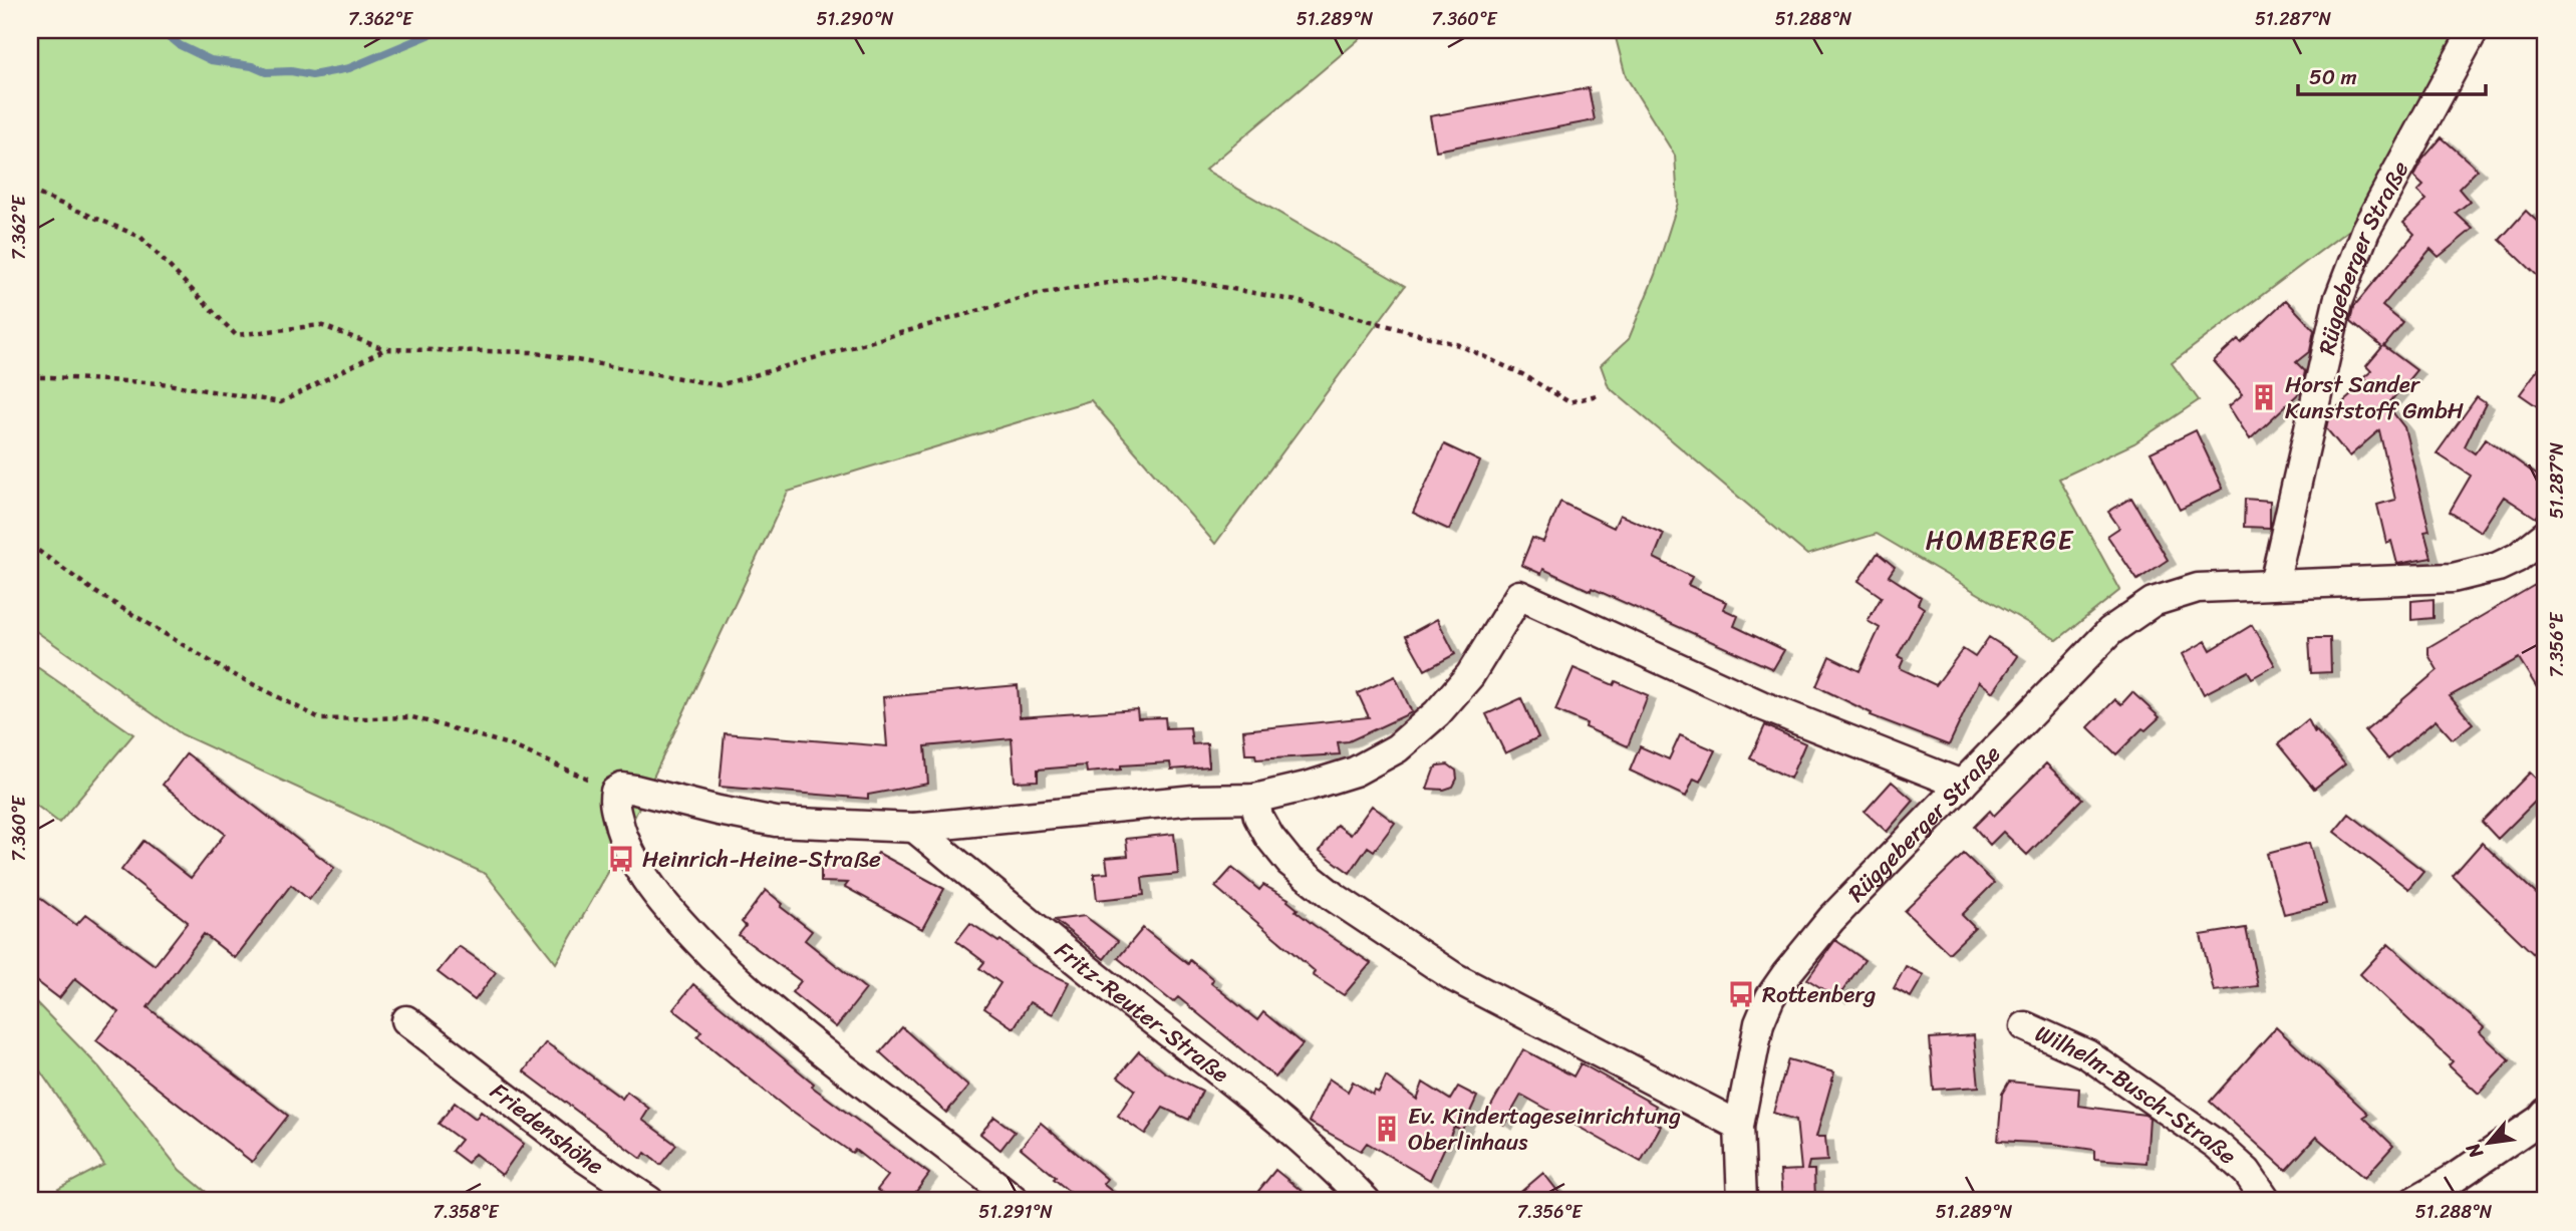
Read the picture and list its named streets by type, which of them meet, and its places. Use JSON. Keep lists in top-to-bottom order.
{
  "streets": {
    "street": [
      "Rüggeberger Straße",
      "Fritz-Reuter-Straße",
      "Wilhelm-Busch-Straße",
      "Friedenshöhe"
    ]
  },
  "districts": ["HOMBERGE"],
  "places": {
    "building": ["Horst Sander Kunststoff GmbH", "Ev. Kindertageseinrichtung Oberlinhaus"],
    "bus stop": ["Heinrich-Heine-Straße", "Rottenberg"]
  },
  "scale_bar": "50 m",
  "north": "bottom left",
  "coordinates": [
    "7.362°E",
    "51.290°N",
    "51.289°N",
    "7.360°E",
    "51.288°N",
    "51.287°N",
    "7.356°E",
    "7.358°E",
    "51.291°N"
  ]
}
